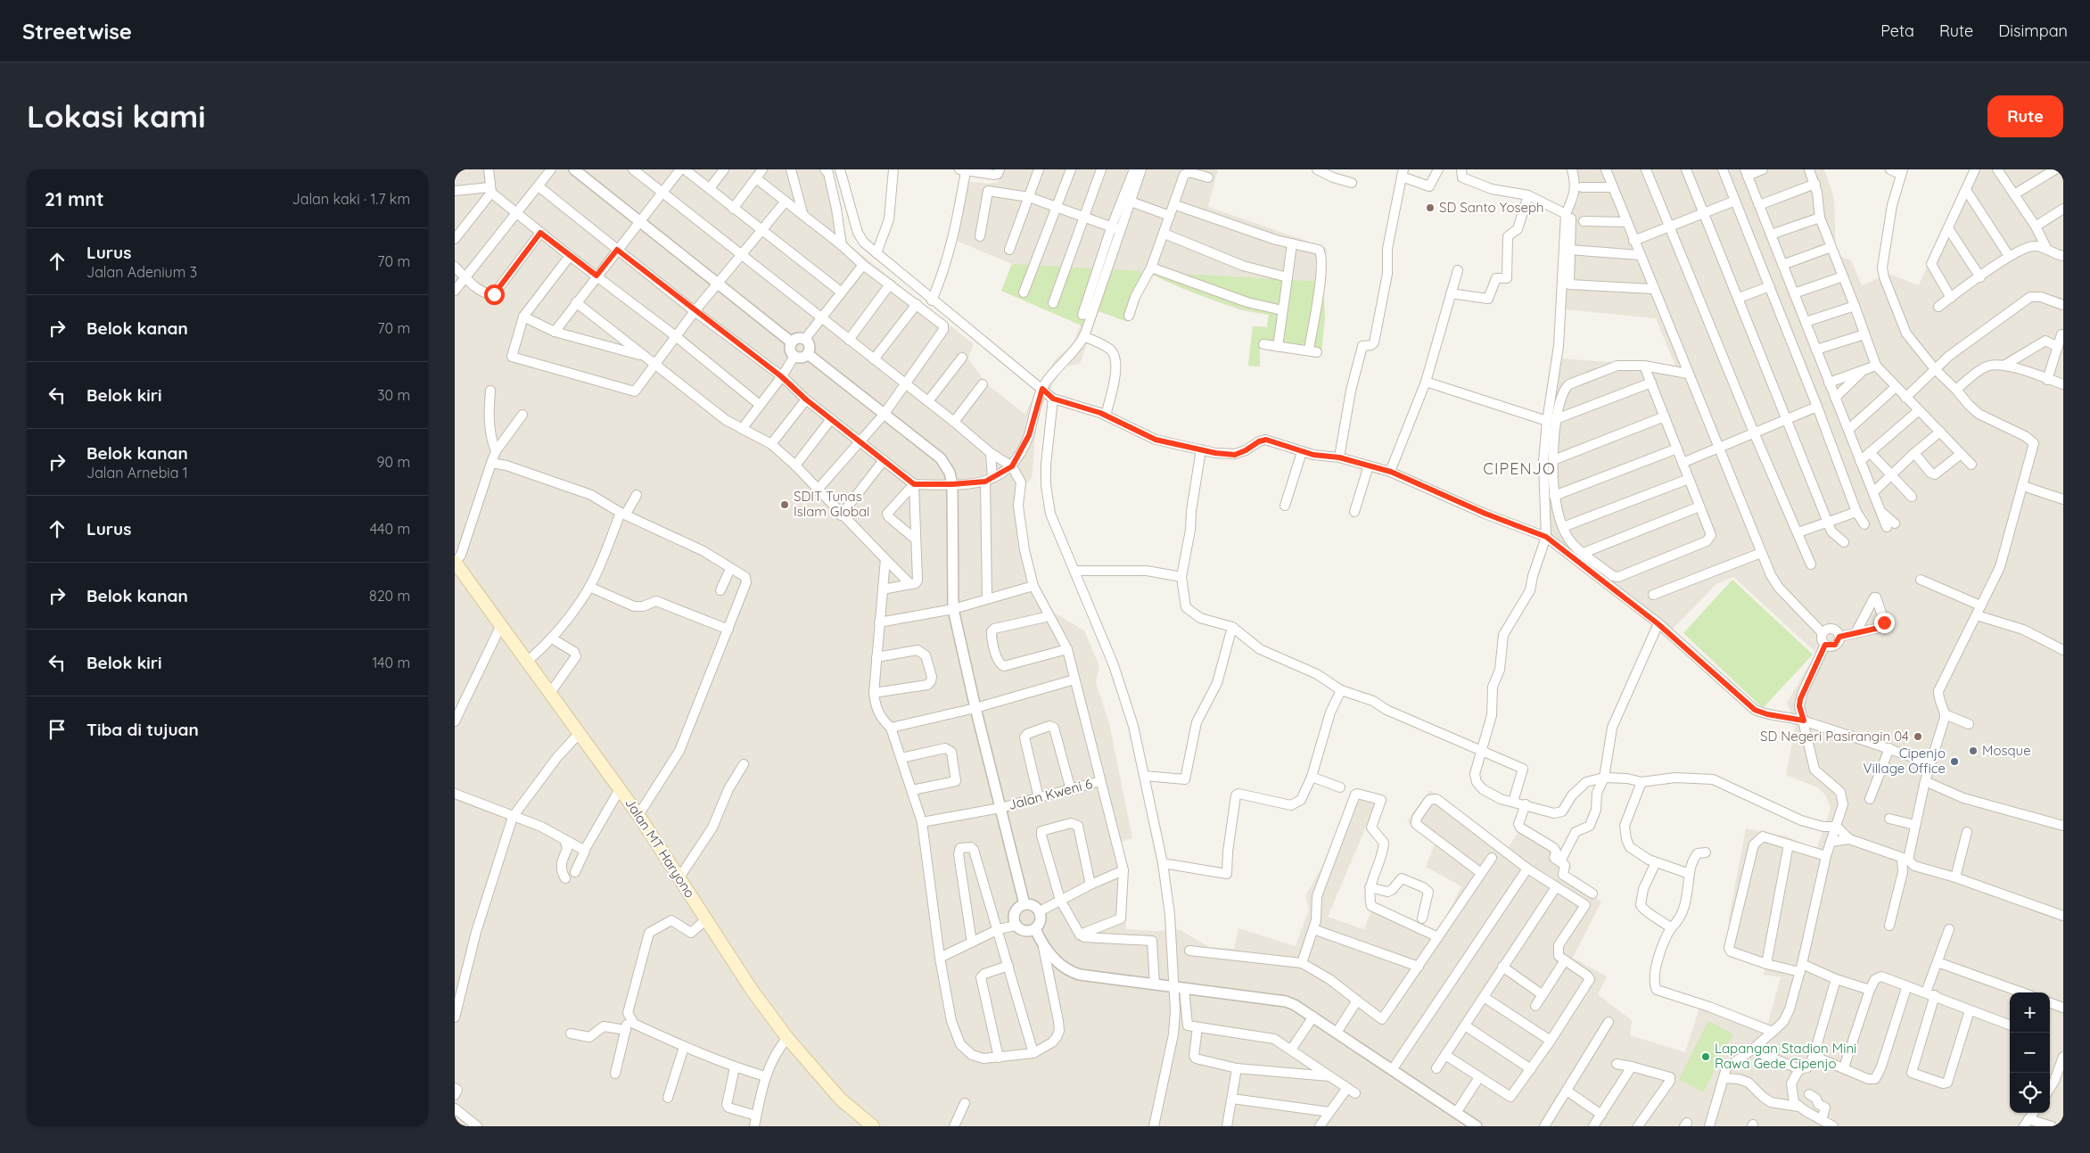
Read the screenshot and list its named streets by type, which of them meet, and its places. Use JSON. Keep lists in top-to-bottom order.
{
  "streets": {
    "main road": ["Jalan MT Haryono"],
    "street": ["Jalan Kweni 6"]
  },
  "districts": ["CIPENJO"],
  "places": [
    "SD Santo Yoseph",
    "SDIT Tunas Islam Global",
    "SD Negeri Pasirangin 04",
    "Mosque",
    "Cipenjo Village Office",
    "Lapangan Stadion Mini Rawa Gede Cipenjo"
  ],
  "page": {
    "header": "Streetwise",
    "nav": ["Peta", "Rute", "Disimpan"],
    "buttons": "Rute",
    "title": "Lokasi kami",
    "heading": ["21 mnt", "Jalan kaki · 1.7 km"],
    "list": [
      ["Lurus", "Jalan Adenium 3", "70 m"],
      ["Belok kanan", "70 m"],
      ["Belok kiri", "30 m"],
      ["Belok kanan", "Jalan Arnebia 1", "90 m"],
      ["Lurus", "440 m"],
      ["Belok kanan", "820 m"],
      ["Belok kiri", "140 m"],
      "Tiba di tujuan"
    ],
    "map_buttons": ["+", "−"]
  }
}
